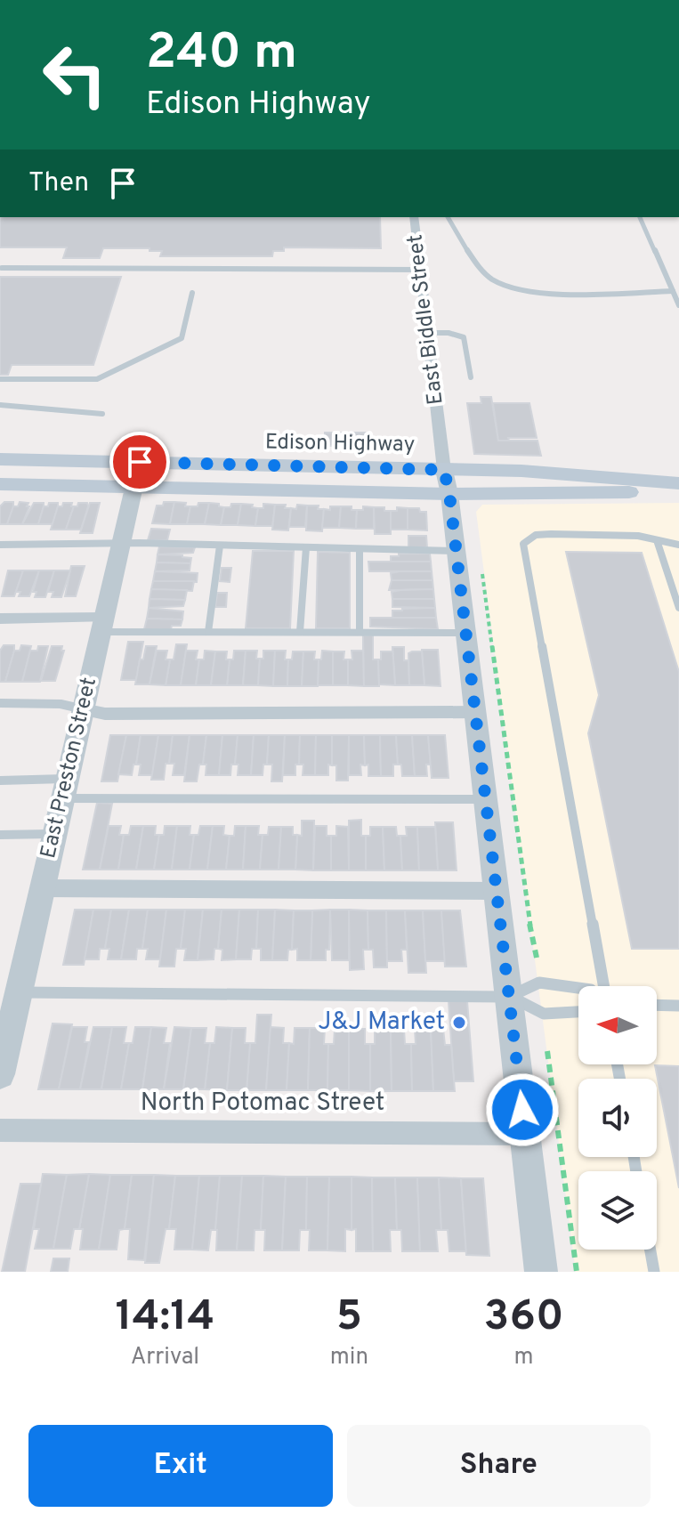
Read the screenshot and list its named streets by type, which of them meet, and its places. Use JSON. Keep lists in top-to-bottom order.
{
  "streets": {
    "main road": ["Edison Highway"],
    "street": ["East Biddle Street", "East Preston Street", "North Potomac Street"]
  },
  "crossings": [
    ["East Biddle Street", "Edison Highway"],
    ["East Biddle Street", "North Potomac Street"],
    ["Edison Highway", "East Preston Street"]
  ],
  "places": ["J&J Market"],
  "north": "left",
  "page": {
    "turn": ["240 m", "Edison Highway"],
    "then": "Then",
    "eta": [
      "14:14",
      "Arrival",
      "5",
      "min",
      "360",
      "m"
    ],
    "buttons": ["Exit", "Share"]
  }
}
